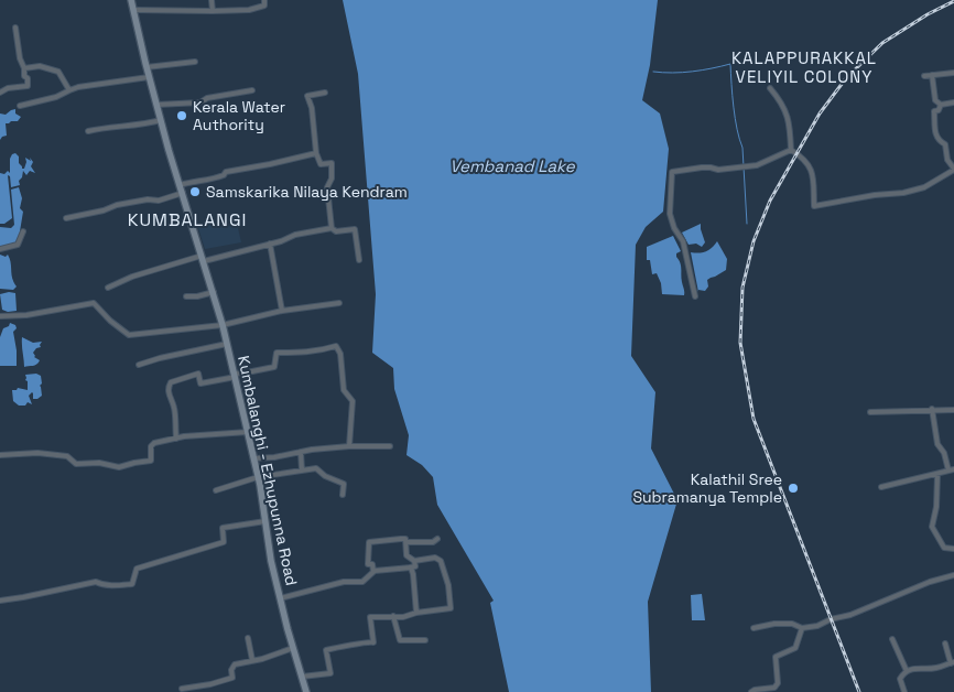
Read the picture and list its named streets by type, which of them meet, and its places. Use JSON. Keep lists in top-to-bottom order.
{
  "streets": {
    "main road": ["Kumbalanghi - Ezhupunna Road"]
  },
  "districts": ["KALAPPURAKKAL VELIYIL COLONY", "KUMBALANGI"],
  "water": ["Vembanad Lake"],
  "places": ["Kerala Water Authority", "Samskarika Nilaya Kendram", "Kalathil Sree Subramanya Temple"]
}
